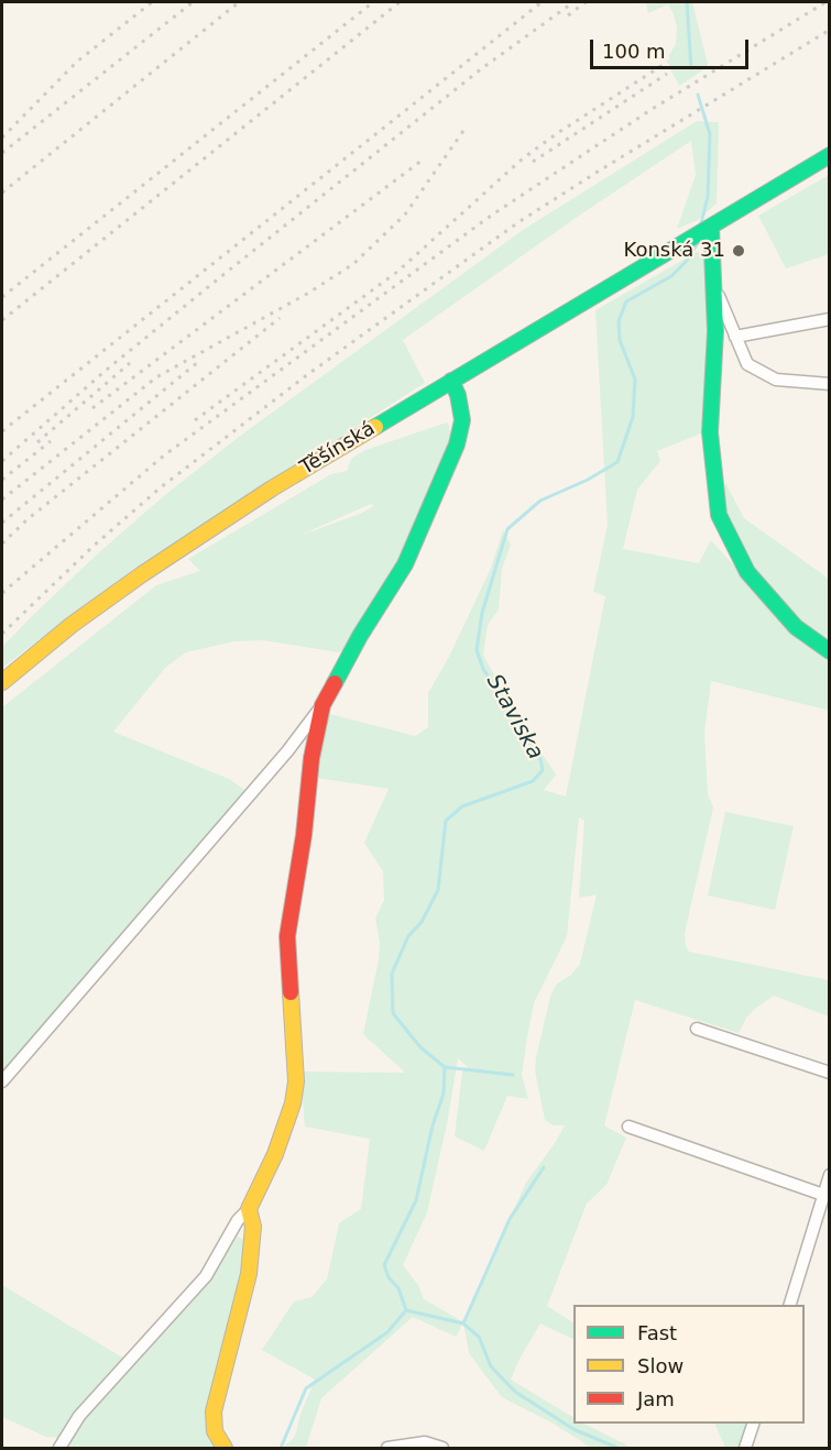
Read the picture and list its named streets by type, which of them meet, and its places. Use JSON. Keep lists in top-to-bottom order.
{
  "streets": {
    "street": ["Těšínská"]
  },
  "water": ["Staviska"],
  "places": ["Konská 31"],
  "legend": ["Fast", "Slow", "Jam"],
  "scale_bar": "100 m"
}
